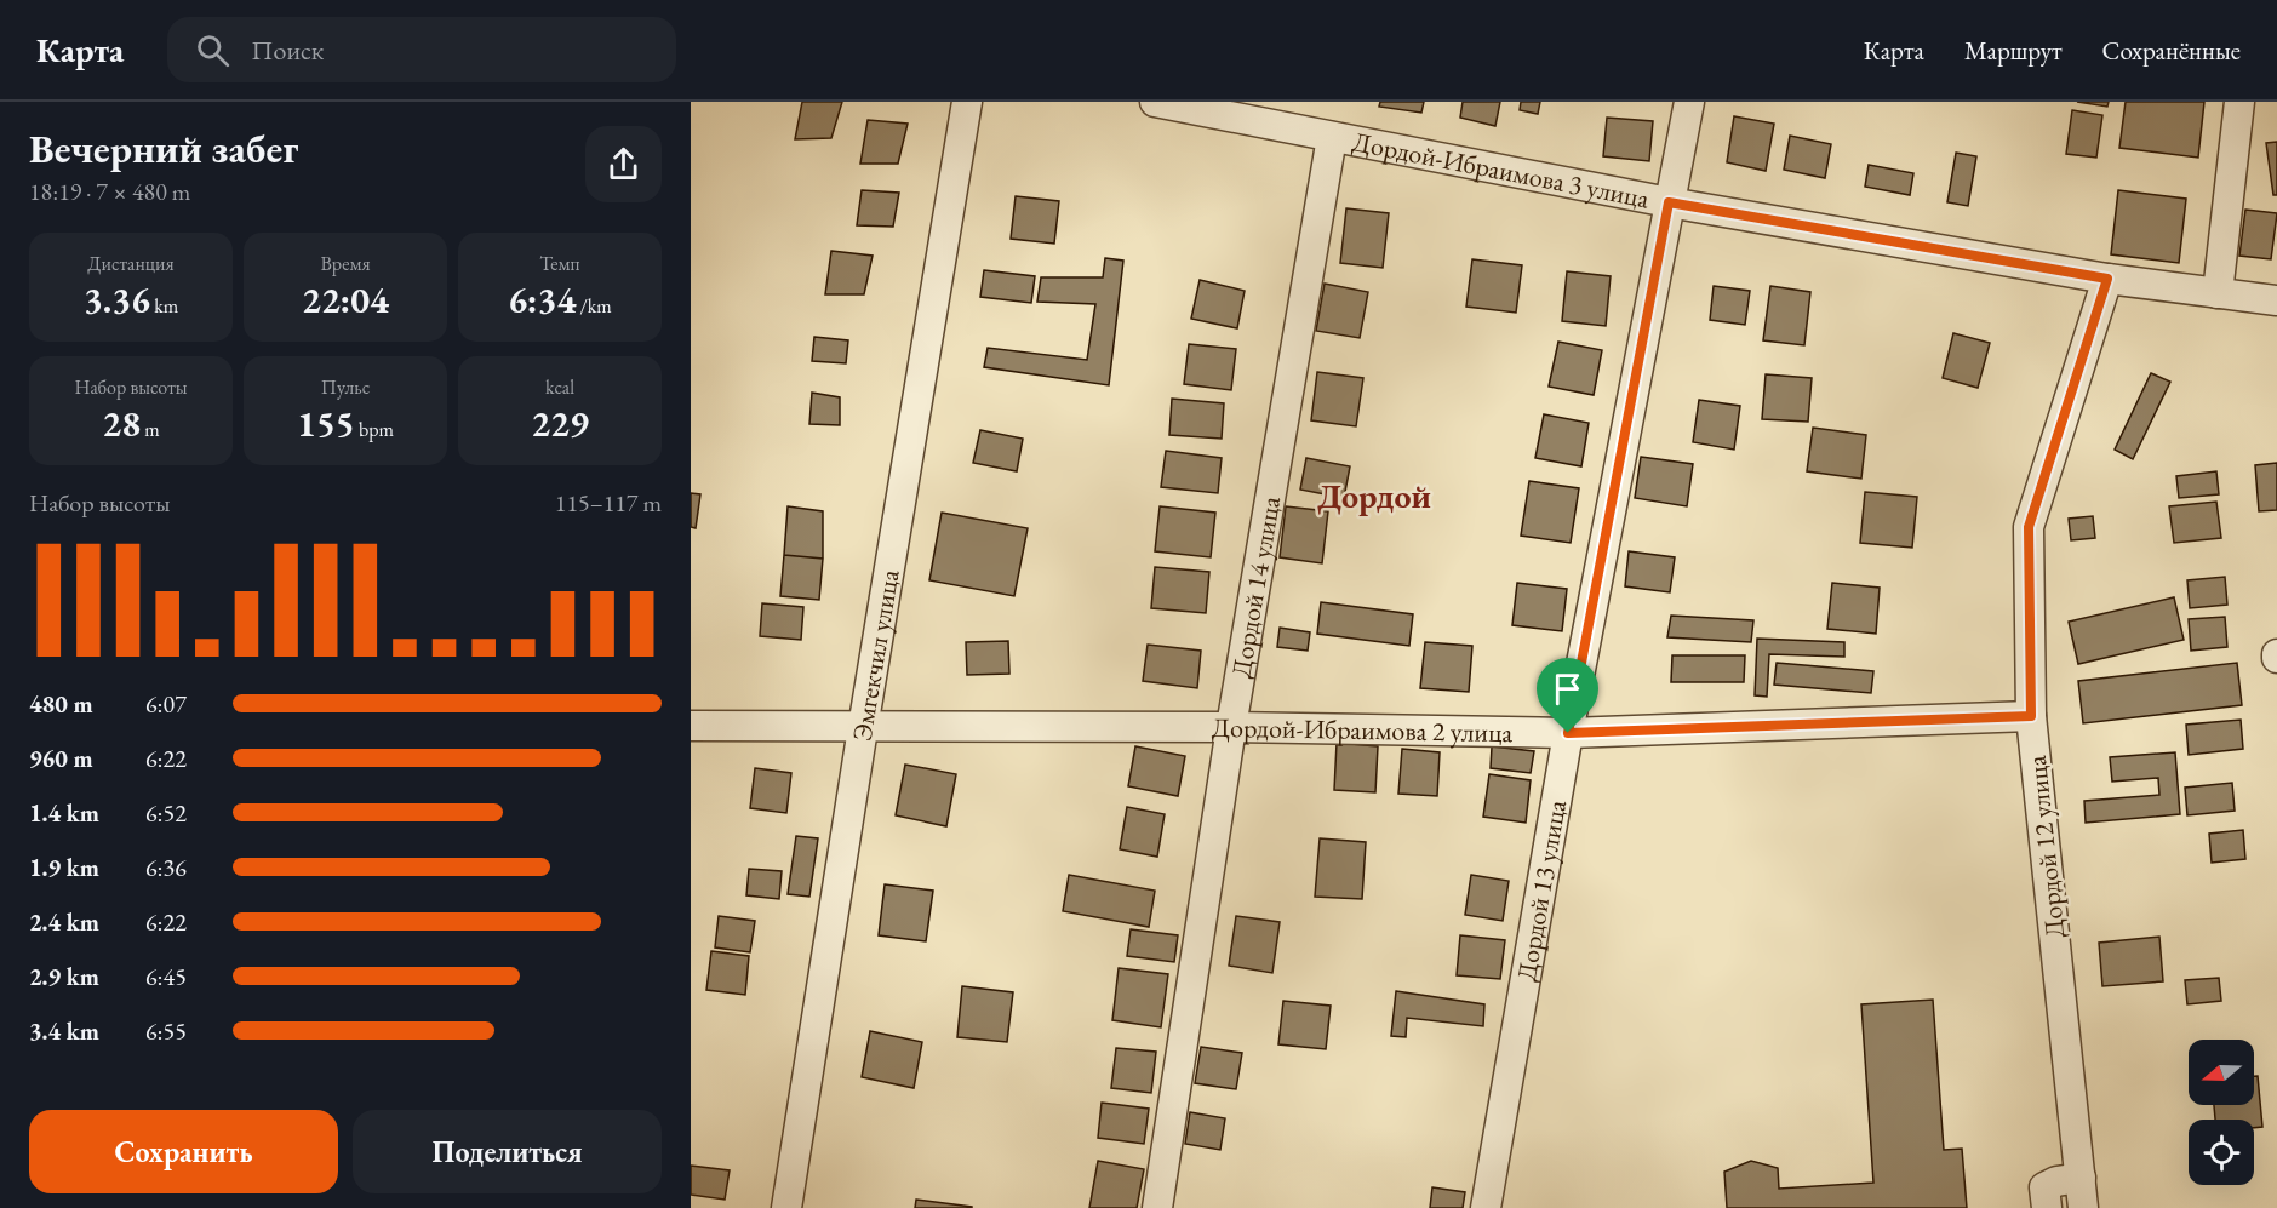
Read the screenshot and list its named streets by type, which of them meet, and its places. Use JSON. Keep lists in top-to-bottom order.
{
  "streets": {
    "street": [
      "Дордой-Ибраимова 3 улица",
      "Дордой 14 улица",
      "Эмгекчил улица",
      "Дордой-Ибраимова 2 улица",
      "Дордой 12 улица",
      "Дордой 13 улица"
    ]
  },
  "crossings": [
    ["Дордой-Ибраимова 3 улица", "Дордой 14 улица"],
    ["Дордой-Ибраимова 3 улица", "Дордой 12 улица"],
    ["Дордой-Ибраимова 3 улица", "Дордой 13 улица"],
    ["Дордой 14 улица", "Дордой-Ибраимова 2 улица"],
    ["Эмгекчил улица", "Дордой-Ибраимова 2 улица"],
    ["Дордой-Ибраимова 2 улица", "Дордой 12 улица"],
    ["Дордой-Ибраимова 2 улица", "Дордой 13 улица"]
  ],
  "districts": ["Дордой"],
  "north": "left",
  "page": {
    "header": "Карта",
    "search": "Поиск",
    "nav": ["Карта", "Маршрут", "Сохранённые"],
    "heading": ["Вечерний забег", "18:19 · 7 × 480 m"],
    "stats": [
      ["Дистанция", "3.36 km"],
      ["Время", "22:04"],
      ["Темп", "6:34 /km"],
      ["Набор высоты", "28 m"],
      ["Пульс", "155 bpm"],
      ["kcal", "229"]
    ],
    "chart": ["Набор высоты", "115–117 m"],
    "list": [
      {
        "name": "480 m",
        "note": "6:07"
      },
      {
        "name": "960 m",
        "note": "6:22"
      },
      {
        "name": "1.4 km",
        "note": "6:52"
      },
      {
        "name": "1.9 km",
        "note": "6:36"
      },
      {
        "name": "2.4 km",
        "note": "6:22"
      },
      {
        "name": "2.9 km",
        "note": "6:45"
      },
      {
        "name": "3.4 km",
        "note": "6:55"
      }
    ],
    "buttons": ["Сохранить", "Поделиться"]
  }
}
